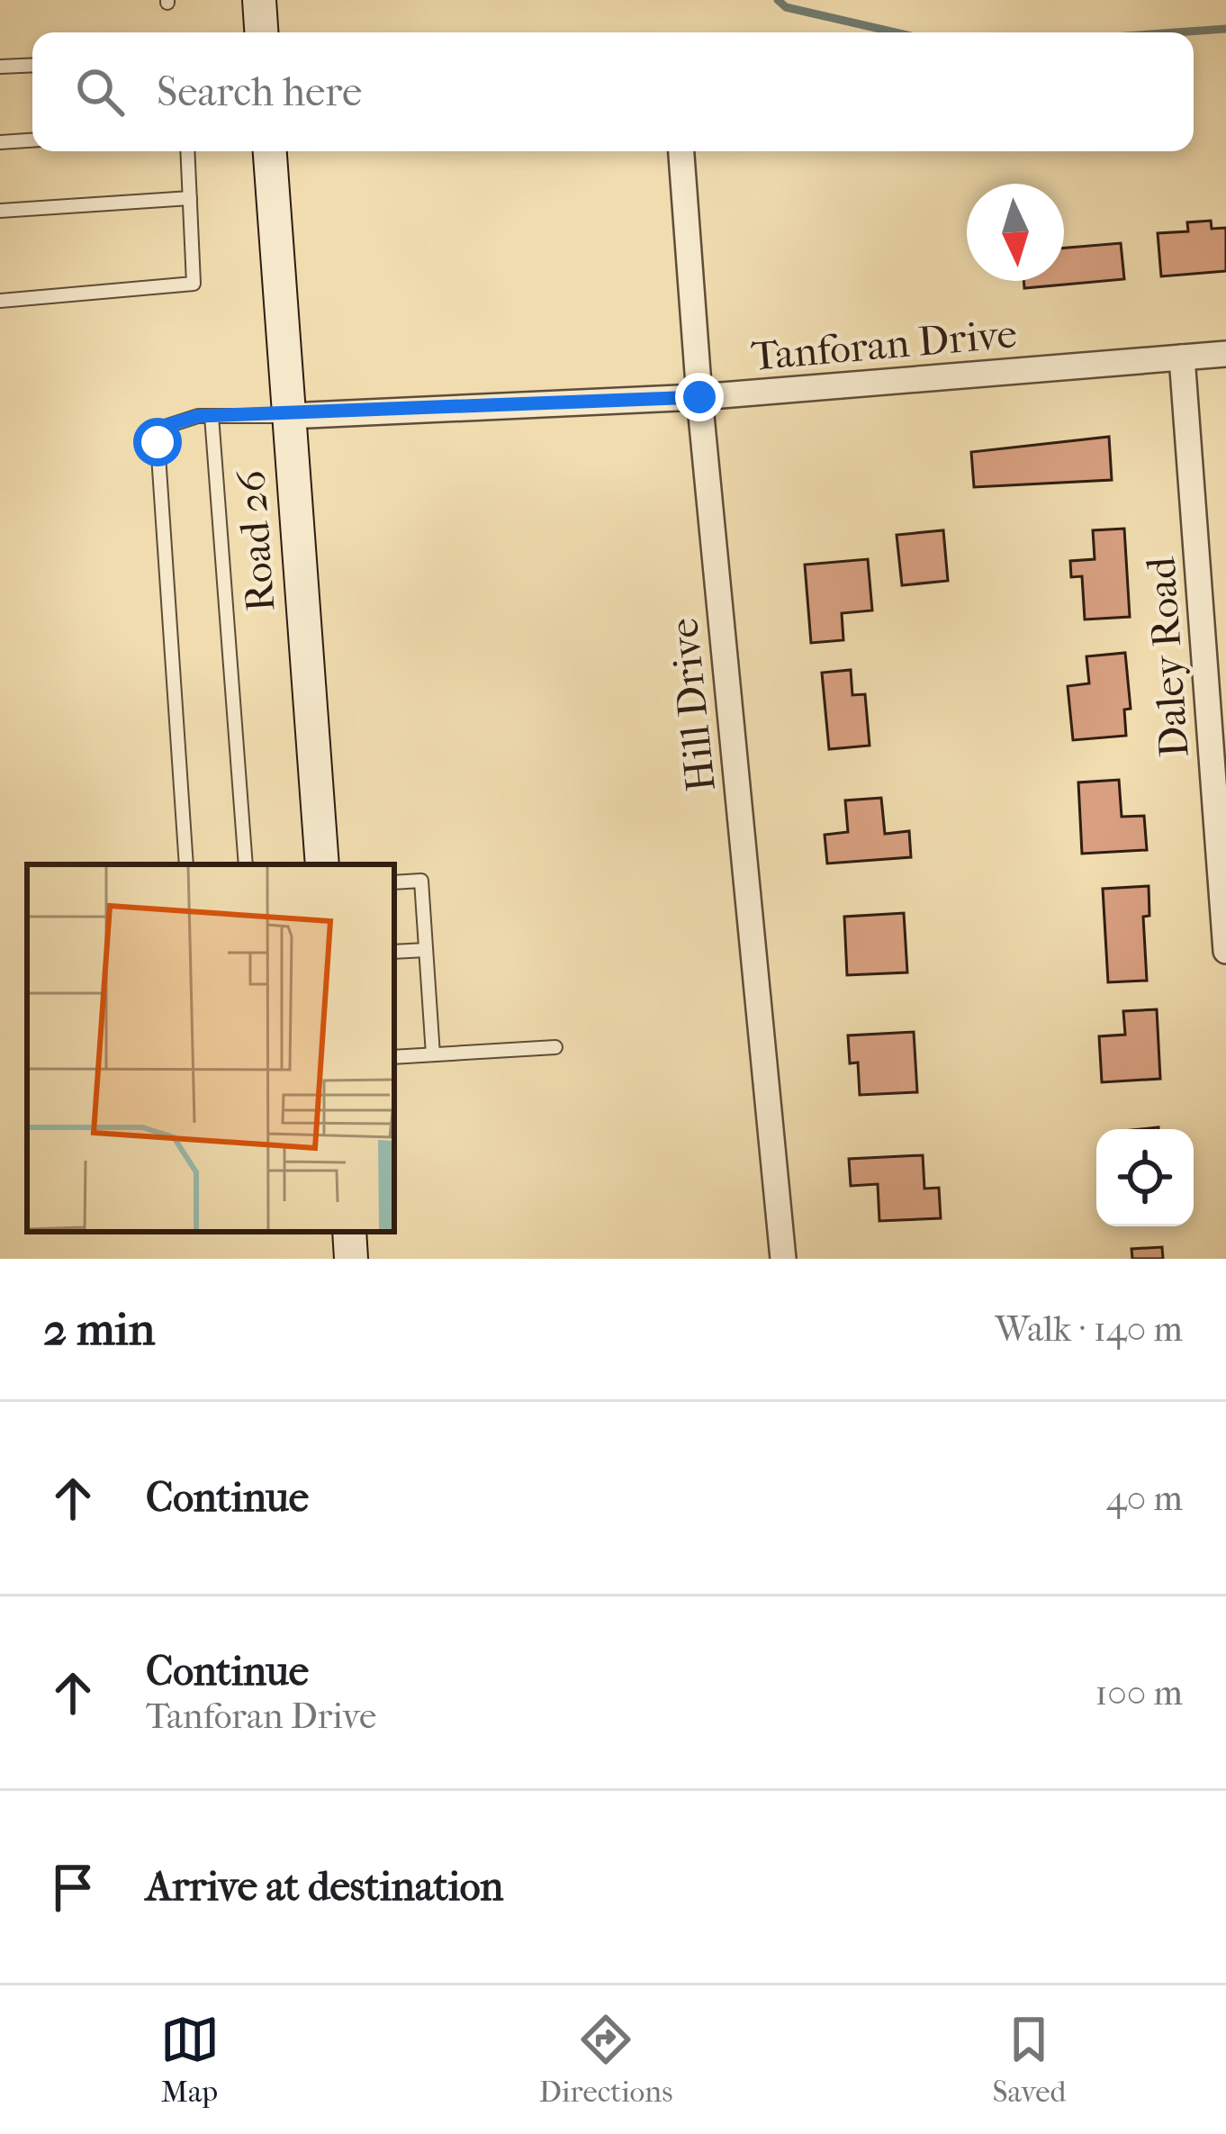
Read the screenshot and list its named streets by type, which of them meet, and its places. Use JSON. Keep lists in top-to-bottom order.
{
  "streets": {
    "street": [
      "Tanforan Drive",
      "Road 26",
      "Daley Road",
      "Hill Drive"
    ]
  },
  "crossings": [
    ["Tanforan Drive", "Road 26"],
    ["Tanforan Drive", "Daley Road"],
    ["Tanforan Drive", "Hill Drive"]
  ],
  "north": "bottom",
  "page": {
    "search": "Search here",
    "heading": ["2 min", "Walk · 140 m"],
    "list": [
      ["Continue", "40 m"],
      ["Continue", "Tanforan Drive", "100 m"],
      "Arrive at destination"
    ],
    "nav": ["Map", "Directions", "Saved"]
  }
}
